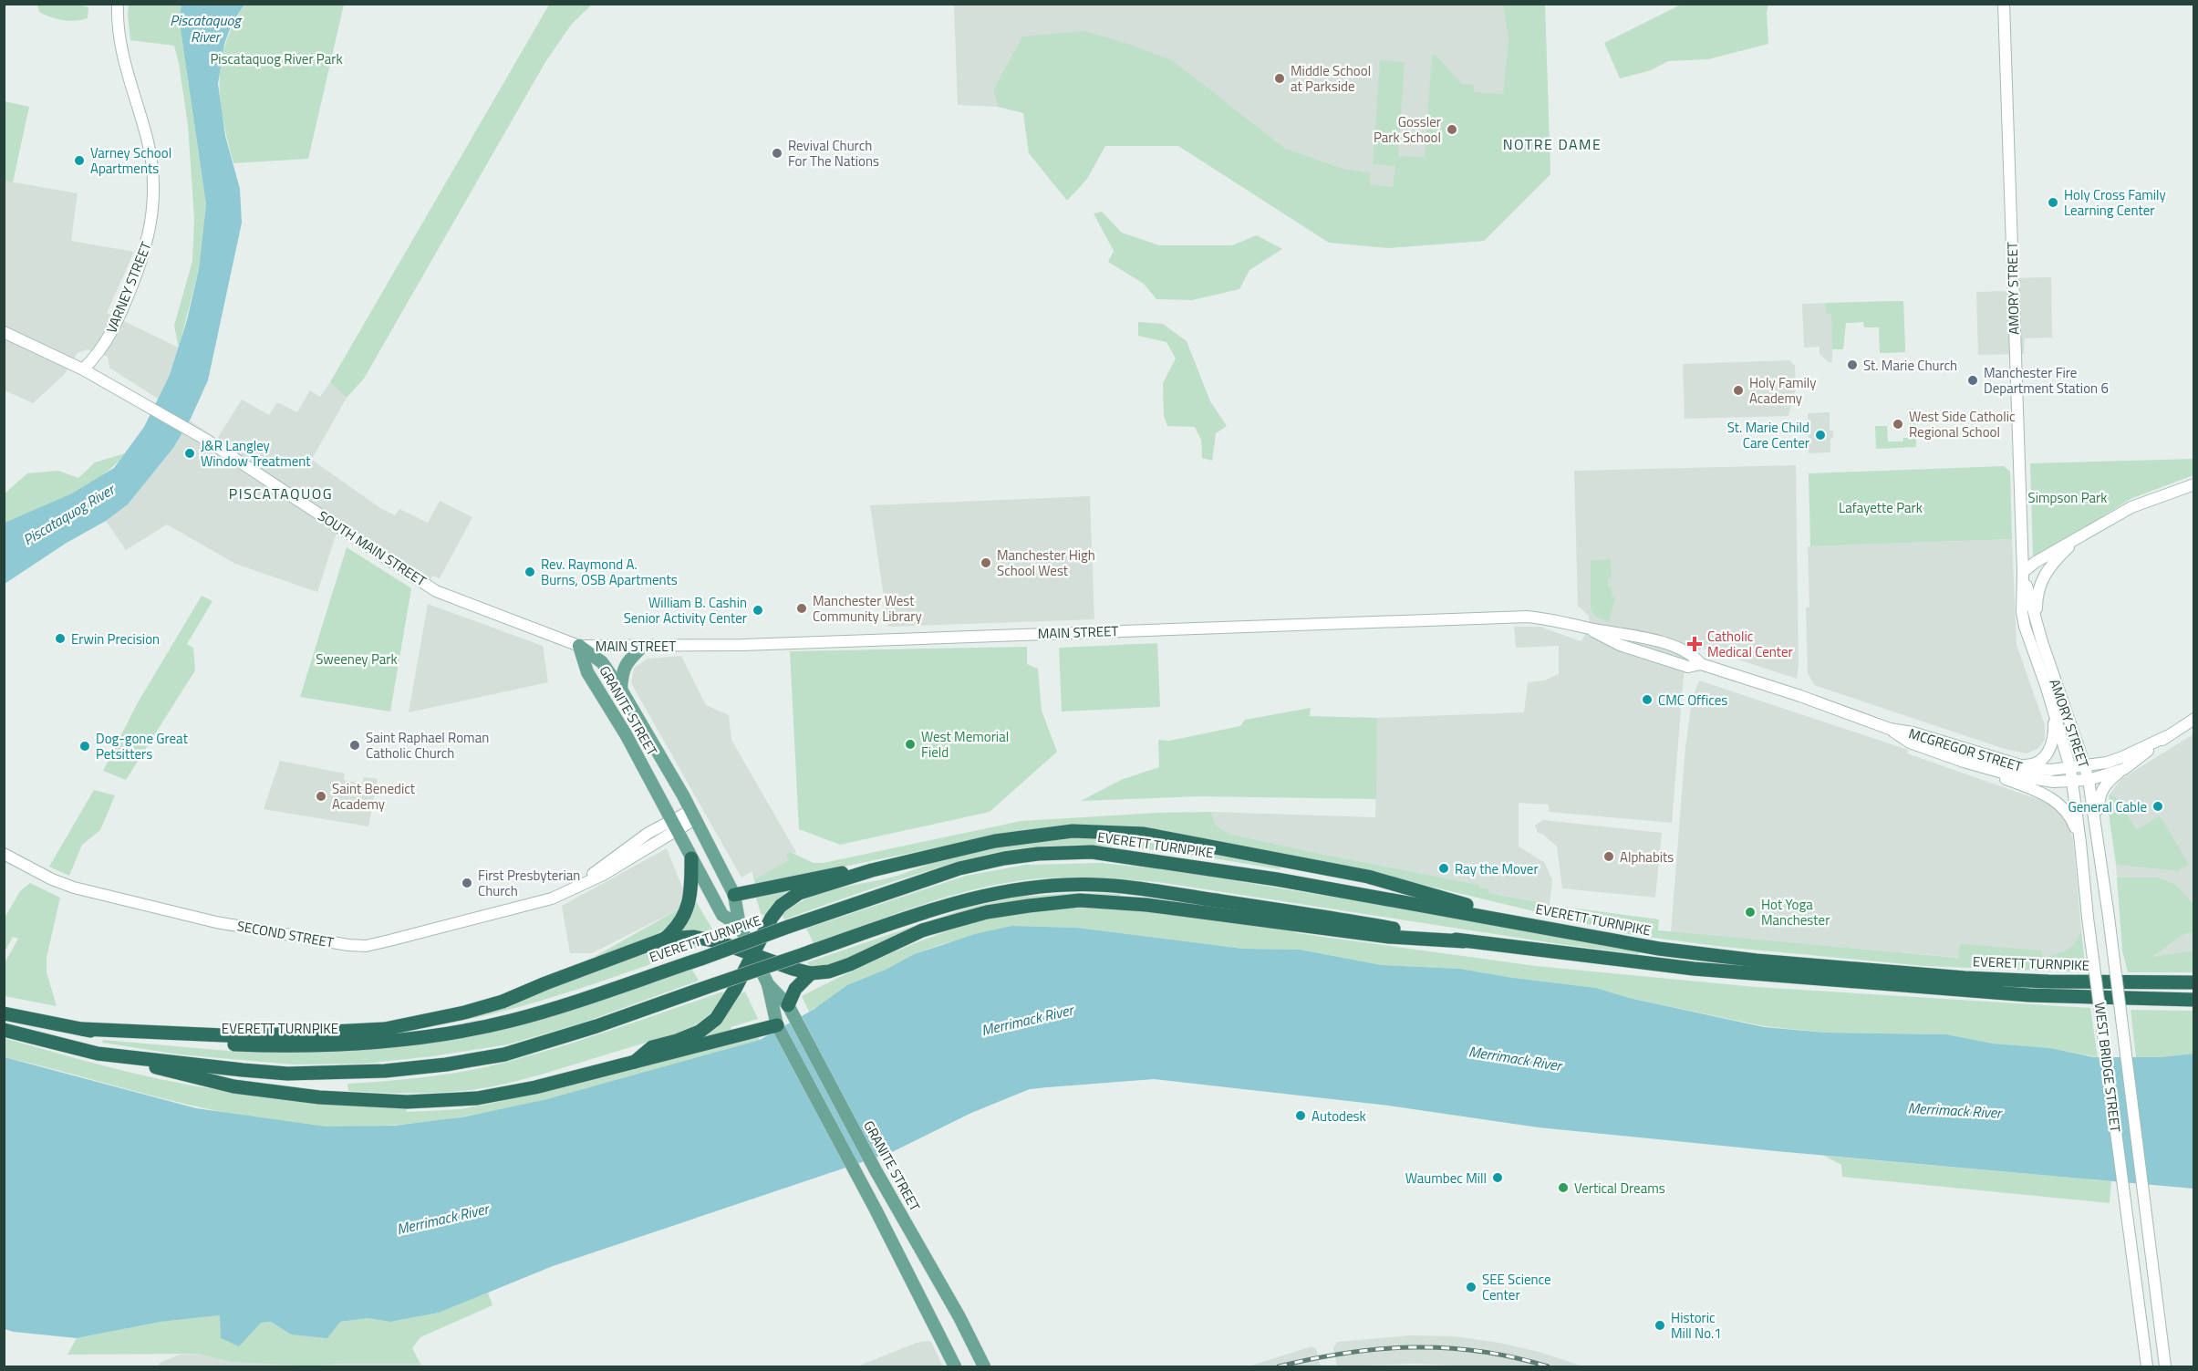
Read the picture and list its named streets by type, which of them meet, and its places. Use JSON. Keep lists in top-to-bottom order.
{
  "streets": {
    "highway": ["EVERETT TURNPIKE"],
    "main road": [
      "VARNEY STREET",
      "AMORY STREET",
      "SOUTH MAIN STREET",
      "MAIN STREET",
      "GRANITE STREET",
      "MCGREGOR STREET",
      "SECOND STREET",
      "WEST BRIDGE STREET"
    ]
  },
  "crossings": [
    ["VARNEY STREET", "SOUTH MAIN STREET"],
    ["AMORY STREET", "MCGREGOR STREET"],
    ["AMORY STREET", "WEST BRIDGE STREET"],
    ["SOUTH MAIN STREET", "MAIN STREET"],
    ["SOUTH MAIN STREET", "GRANITE STREET"],
    ["MAIN STREET", "GRANITE STREET"],
    ["MAIN STREET", "MCGREGOR STREET"],
    ["GRANITE STREET", "SECOND STREET"],
    ["MCGREGOR STREET", "WEST BRIDGE STREET"]
  ],
  "districts": ["NOTRE DAME", "PISCATAQUOG"],
  "water": ["Piscataquog River", "Merrimack River"],
  "parks": [
    "Piscataquog River Park",
    "Simpson Park",
    "Lafayette Park",
    "Sweeney Park"
  ],
  "places": {
    "other": [
      "Middle School at Parkside",
      "Gossler Park School",
      "Revival Church For The Nations",
      "Varney School Apartments",
      "Holy Cross Family Learning Center",
      "St. Marie Church",
      "Manchester Fire Department Station 6",
      "Holy Family Academy",
      "West Side Catholic Regional School",
      "St. Marie Child Care Center",
      "J&R Langley Window Treatment",
      "Manchester High School West",
      "Rev. Raymond A. Burns, OSB Apartments",
      "Manchester West Community Library",
      "William B. Cashin Senior Activity Center",
      "Erwin Precision",
      "CMC Offices",
      "West Memorial Field",
      "Saint Raphael Roman Catholic Church",
      "Dog-gone Great Petsitters",
      "Saint Benedict Academy",
      "General Cable",
      "Alphabits",
      "Ray the Mover",
      "First Presbyterian Church",
      "Hot Yoga Manchester",
      "Autodesk",
      "Waumbec Mill",
      "Vertical Dreams",
      "SEE Science Center",
      "Historic Mill No.1"
    ],
    "health": ["Catholic Medical Center"]
  }
}
